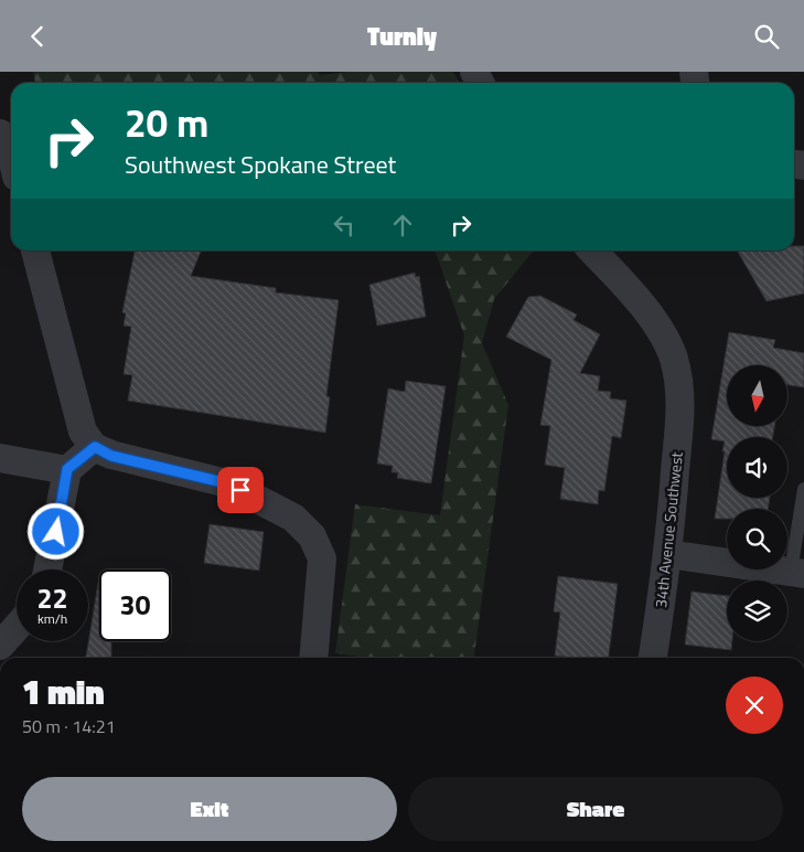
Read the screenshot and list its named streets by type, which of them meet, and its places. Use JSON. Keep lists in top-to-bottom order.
{
  "streets": {
    "street": ["34th Avenue Southwest"]
  },
  "north": "bottom",
  "page": {
    "header": "Turnly",
    "turn": ["20 m", "Southwest Spokane Street"],
    "speed": "22 km/h",
    "limit": "30",
    "heading": ["1 min", "50 m · 14:21"],
    "buttons": ["Exit", "Share"]
  }
}
